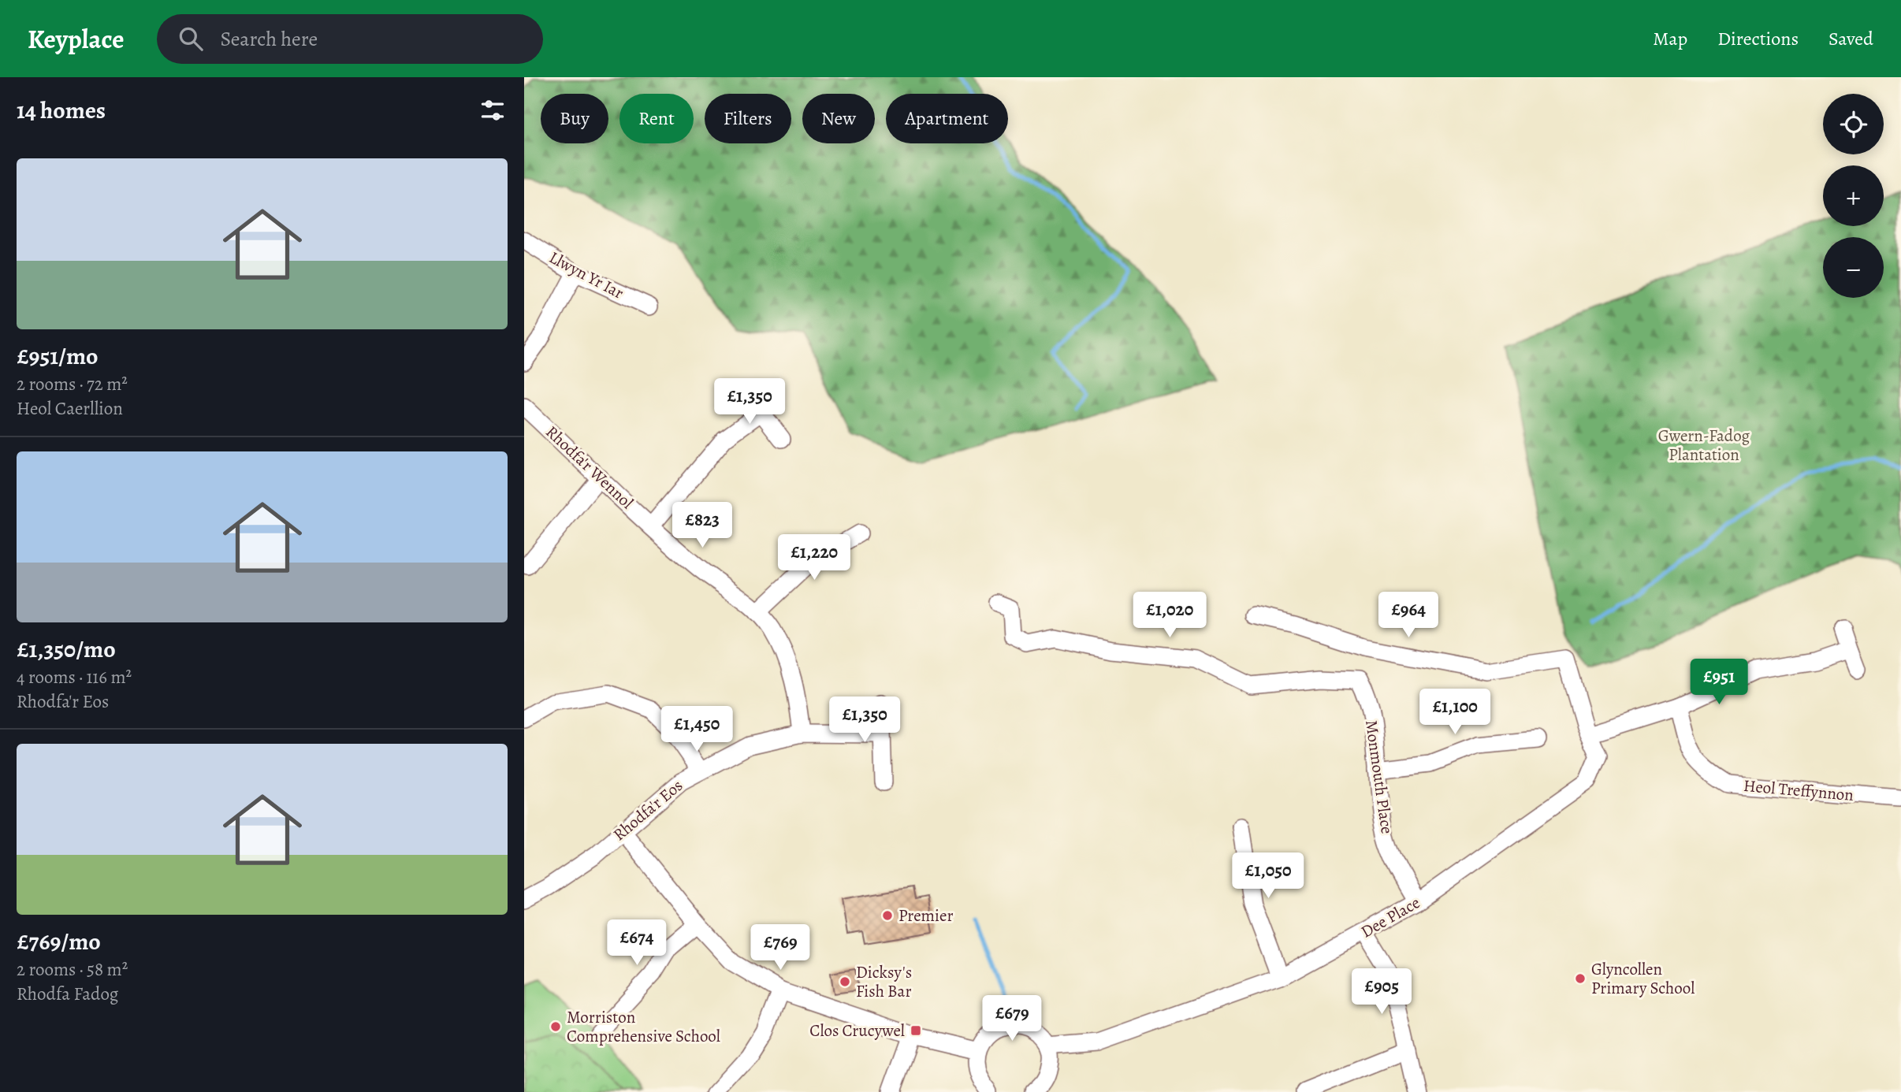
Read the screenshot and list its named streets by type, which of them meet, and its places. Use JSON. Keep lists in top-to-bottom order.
{
  "streets": {
    "street": [
      "Llwyn Yr Iar",
      "Rhodfa'r Wennol",
      "Monmouth Place",
      "Heol Treffynnon",
      "Rhodfa'r Eos",
      "Dee Place"
    ]
  },
  "crossings": [
    ["Rhodfa'r Wennol", "Rhodfa'r Eos"],
    ["Monmouth Place", "Dee Place"]
  ],
  "parks": ["Gwern-Fadog Plantation"],
  "places": {
    "other": [
      "Premier",
      "Glyncollen Primary School",
      "Dicksy's Fish Bar",
      "Morriston Comprehensive School"
    ],
    "transit": ["Clos Crucywel"]
  },
  "page": {
    "header": "Keyplace",
    "search": "Search here",
    "nav": ["Map", "Directions", "Saved"],
    "heading": "14 homes",
    "map_buttons": ["+", "−"],
    "chip": [
      "Buy",
      "Rent",
      "Filters",
      "New",
      "Apartment"
    ],
    "list": [
      {
        "name": "£951/mo",
        "note": "2 rooms · 72 m² · Heol Caerllion"
      },
      {
        "name": "£1,350/mo",
        "note": "4 rooms · 116 m² · Rhodfa'r Eos"
      },
      {
        "name": "£769/mo",
        "note": "2 rooms · 58 m² · Rhodfa Fadog"
      }
    ],
    "price": [
      "£1,350",
      "£823",
      "£1,220",
      "£1,020",
      "£964",
      "£951",
      "£1,100",
      "£1,350",
      "£1,450",
      "£1,050",
      "£674",
      "£769",
      "£905",
      "£679"
    ]
  }
}
